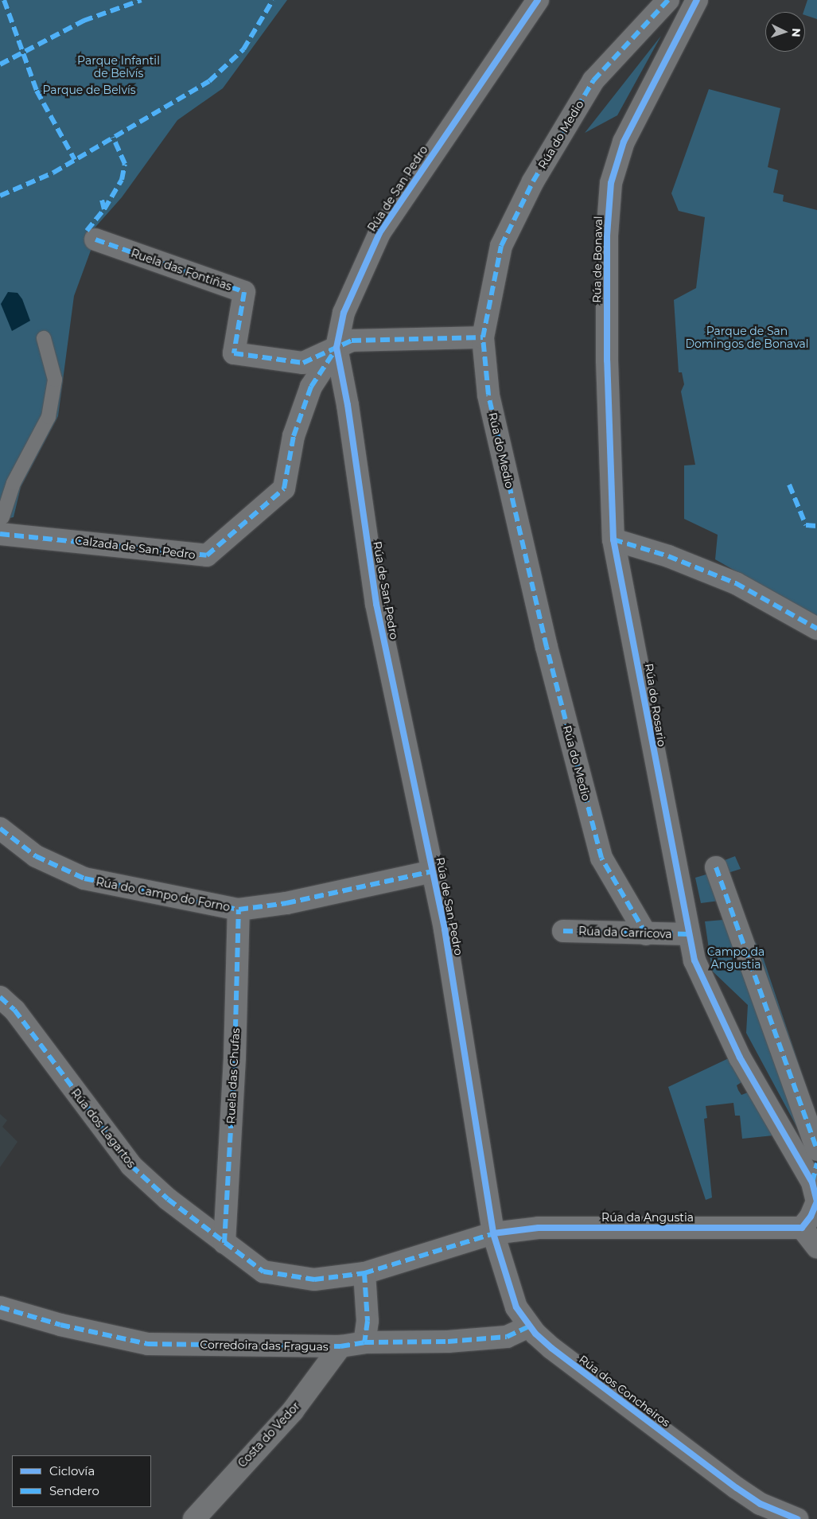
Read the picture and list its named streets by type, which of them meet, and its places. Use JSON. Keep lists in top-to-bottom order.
{
  "streets": {
    "street": [
      "Rúa do Medio",
      "Rúa de San Pedro",
      "Rúa de Bonaval",
      "Ruela das Fontiñas",
      "Calzada de San Pedro",
      "Rúa do Rosario",
      "Rúa do Campo do Forno",
      "Rúa da Carricova",
      "Ruela das Chufas",
      "Rúa dos Lagartos",
      "Rúa da Angustia",
      "Corredoira das Fraguas",
      "Rúa dos Concheiros",
      "Costa do Vedor"
    ]
  },
  "crossings": [
    ["Rúa do Medio", "Rúa da Carricova"],
    ["Rúa de San Pedro", "Ruela das Fontiñas"],
    ["Rúa de San Pedro", "Calzada de San Pedro"],
    ["Rúa de San Pedro", "Rúa do Campo do Forno"],
    ["Rúa de San Pedro", "Rúa da Angustia"],
    ["Rúa de San Pedro", "Rúa dos Concheiros"],
    ["Rúa de Bonaval", "Rúa do Rosario"],
    ["Ruela das Fontiñas", "Calzada de San Pedro"],
    ["Rúa do Rosario", "Rúa da Carricova"],
    ["Rúa do Rosario", "Rúa da Angustia"],
    ["Rúa do Campo do Forno", "Ruela das Chufas"],
    ["Ruela das Chufas", "Rúa dos Lagartos"],
    ["Rúa dos Lagartos", "Rúa da Angustia"],
    ["Rúa da Angustia", "Rúa dos Concheiros"],
    ["Corredoira das Fraguas", "Rúa dos Concheiros"],
    ["Corredoira das Fraguas", "Costa do Vedor"]
  ],
  "parks": [
    "Parque Infantil de Belvís",
    "Parque de Belvís",
    "Parque de San Domingos de Bonaval",
    "Campo da Angustia"
  ],
  "legend": ["Ciclovía", "Sendero"],
  "north": "right"
}
